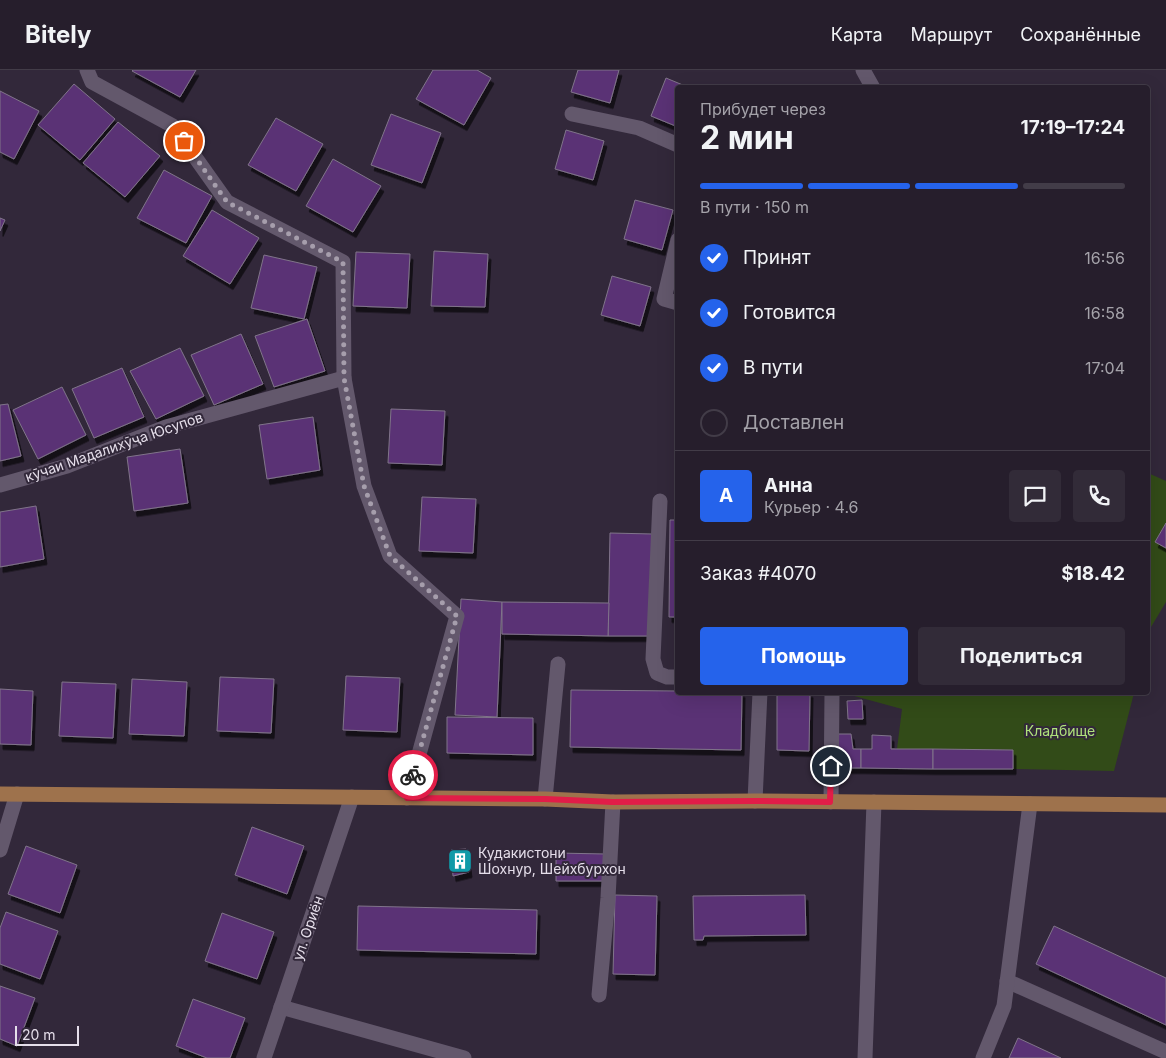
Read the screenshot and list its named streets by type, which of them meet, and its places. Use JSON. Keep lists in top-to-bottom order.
{
  "streets": {
    "street": ["кӯчаи Мадалихӯҷа Юсупов", "ул. Ориён"]
  },
  "parks": ["Кладбище"],
  "places": {
    "building": ["Кудакистони Шохнур, Шейхбурхон"]
  },
  "scale_bar": "20 m",
  "page": {
    "header": "Bitely",
    "nav": ["Карта", "Маршрут", "Сохранённые"],
    "heading": ["2 мин", "Прибудет через", "17:19–17:24"],
    "panel": [
      "Анна",
      "Курьер · 4.6",
      "Заказ #4070",
      "$18.42"
    ],
    "bar": "В пути · 150 m",
    "list": [
      ["Принят", "16:56"],
      ["Готовится", "16:58"],
      ["В пути", "17:04"],
      "Доставлен"
    ],
    "round": "А",
    "buttons": ["Помощь", "Поделиться"],
    "scale": "20 m"
  }
}
